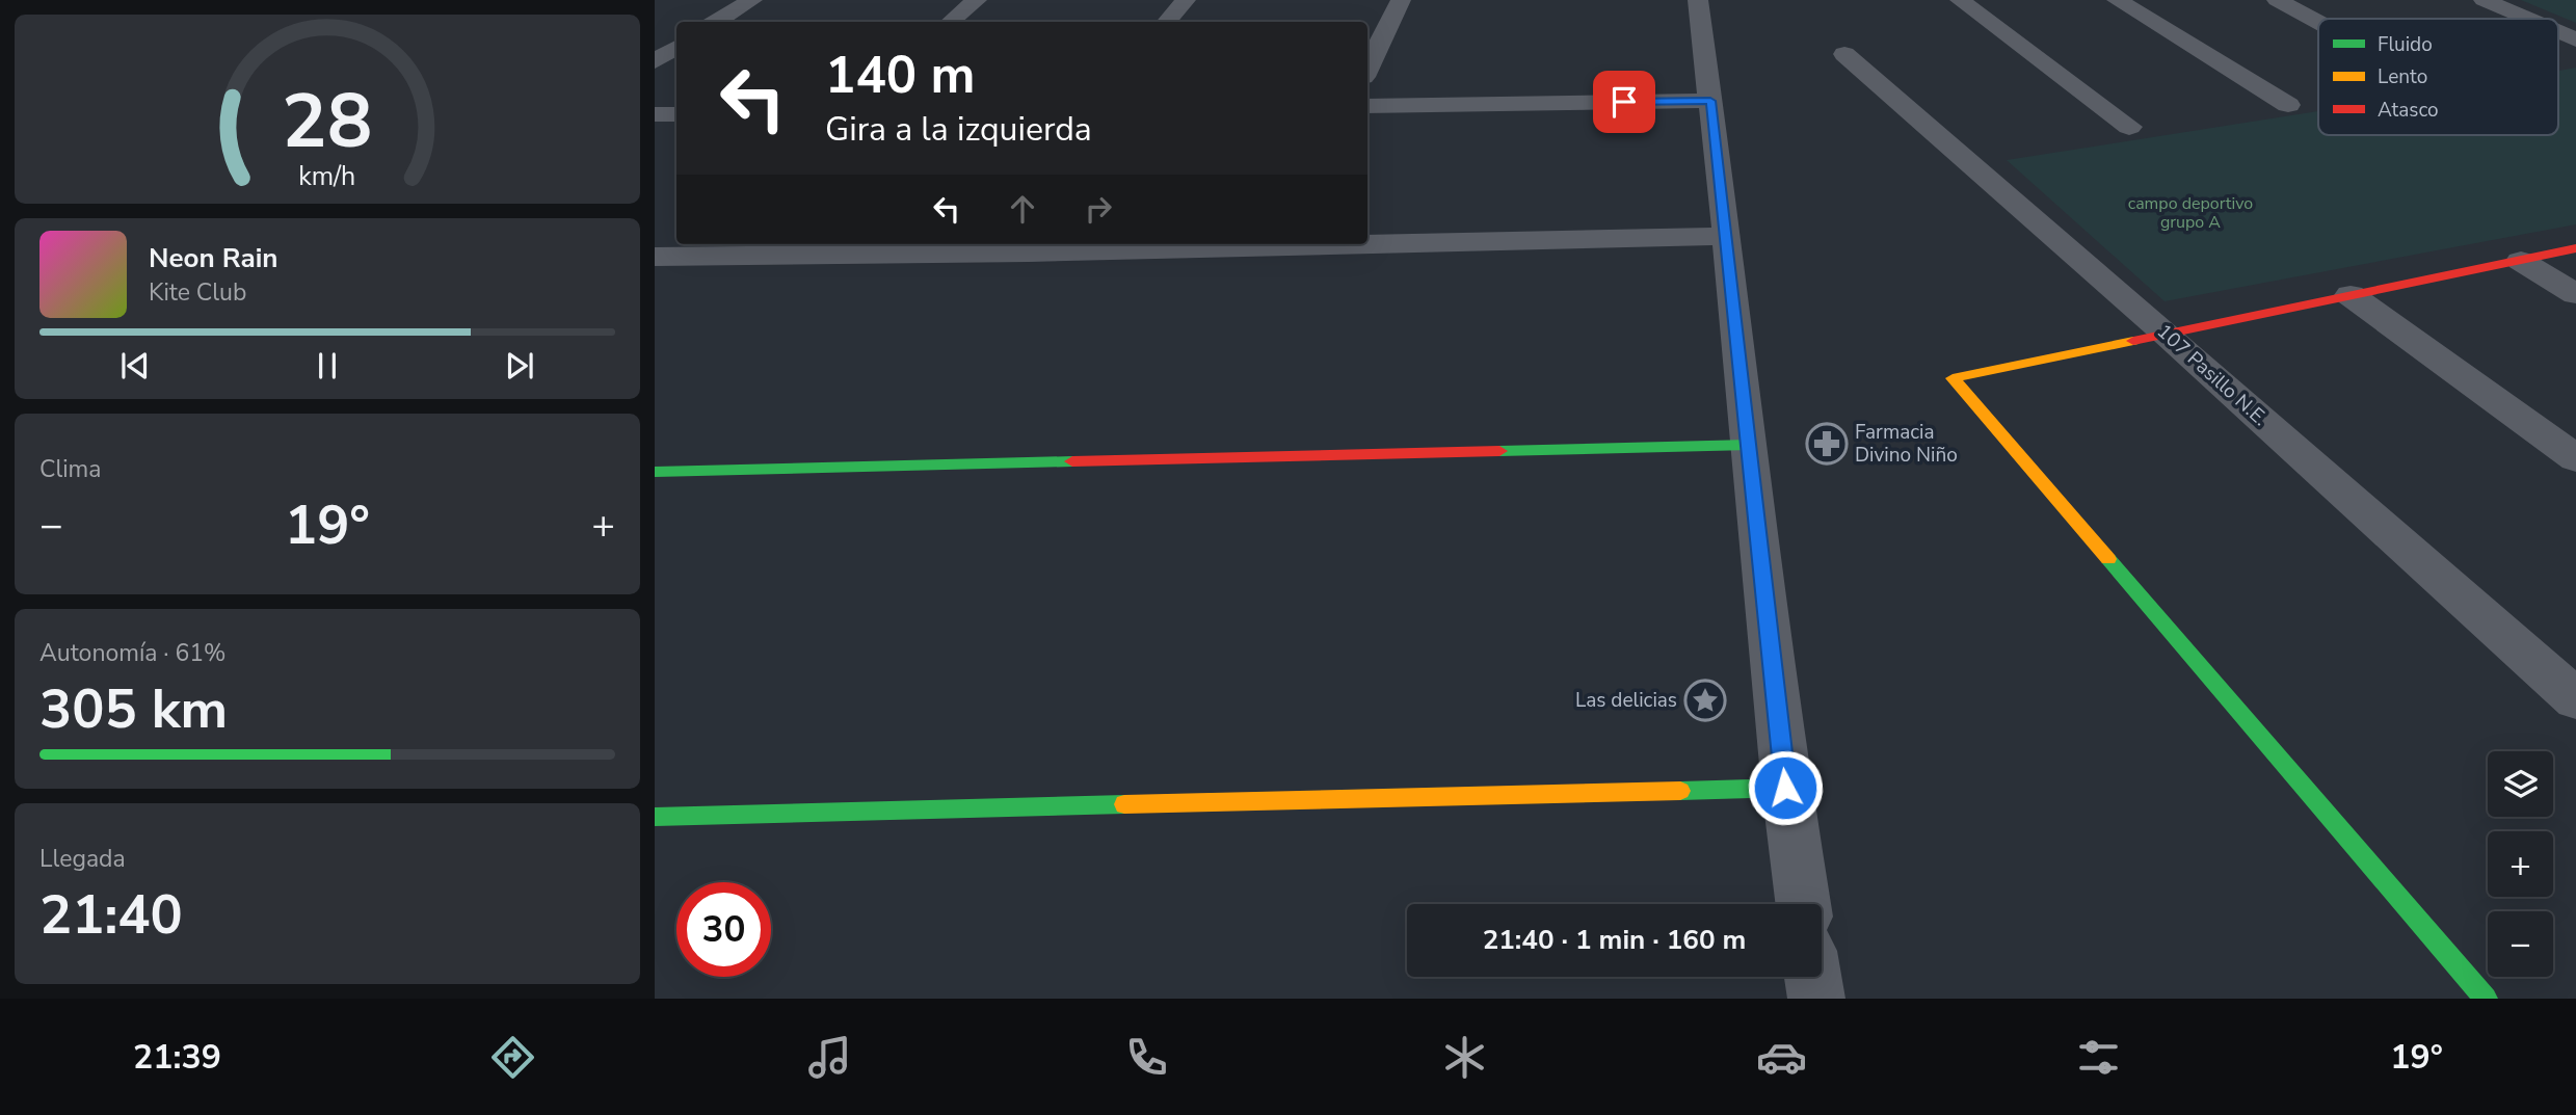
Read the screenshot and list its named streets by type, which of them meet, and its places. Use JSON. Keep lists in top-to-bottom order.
{
  "streets": {
    "street": ["107 Pasillo N.E."]
  },
  "parks": ["campo deportivo grupo A"],
  "places": {
    "pharmacy": ["Farmacia Divino Niño"],
    "place": ["Las delicias"]
  },
  "legend": ["Fluido", "Lento", "Atasco"],
  "page": {
    "turn": ["140 m", "Gira a la izquierda"],
    "song": ["Neon Rain", "Kite Club"],
    "tile": [
      "Clima",
      ["Autonomía · 61%", "305 km"],
      ["Llegada", "21:40"]
    ],
    "heat": ["−", "19°", "+"],
    "map_buttons": ["+", "−"],
    "limit": "30",
    "trip": "21:40 · 1 min · 160 m",
    "tabs": ["21:39", "19°"],
    "gauge": ["28", "km/h"]
  }
}
